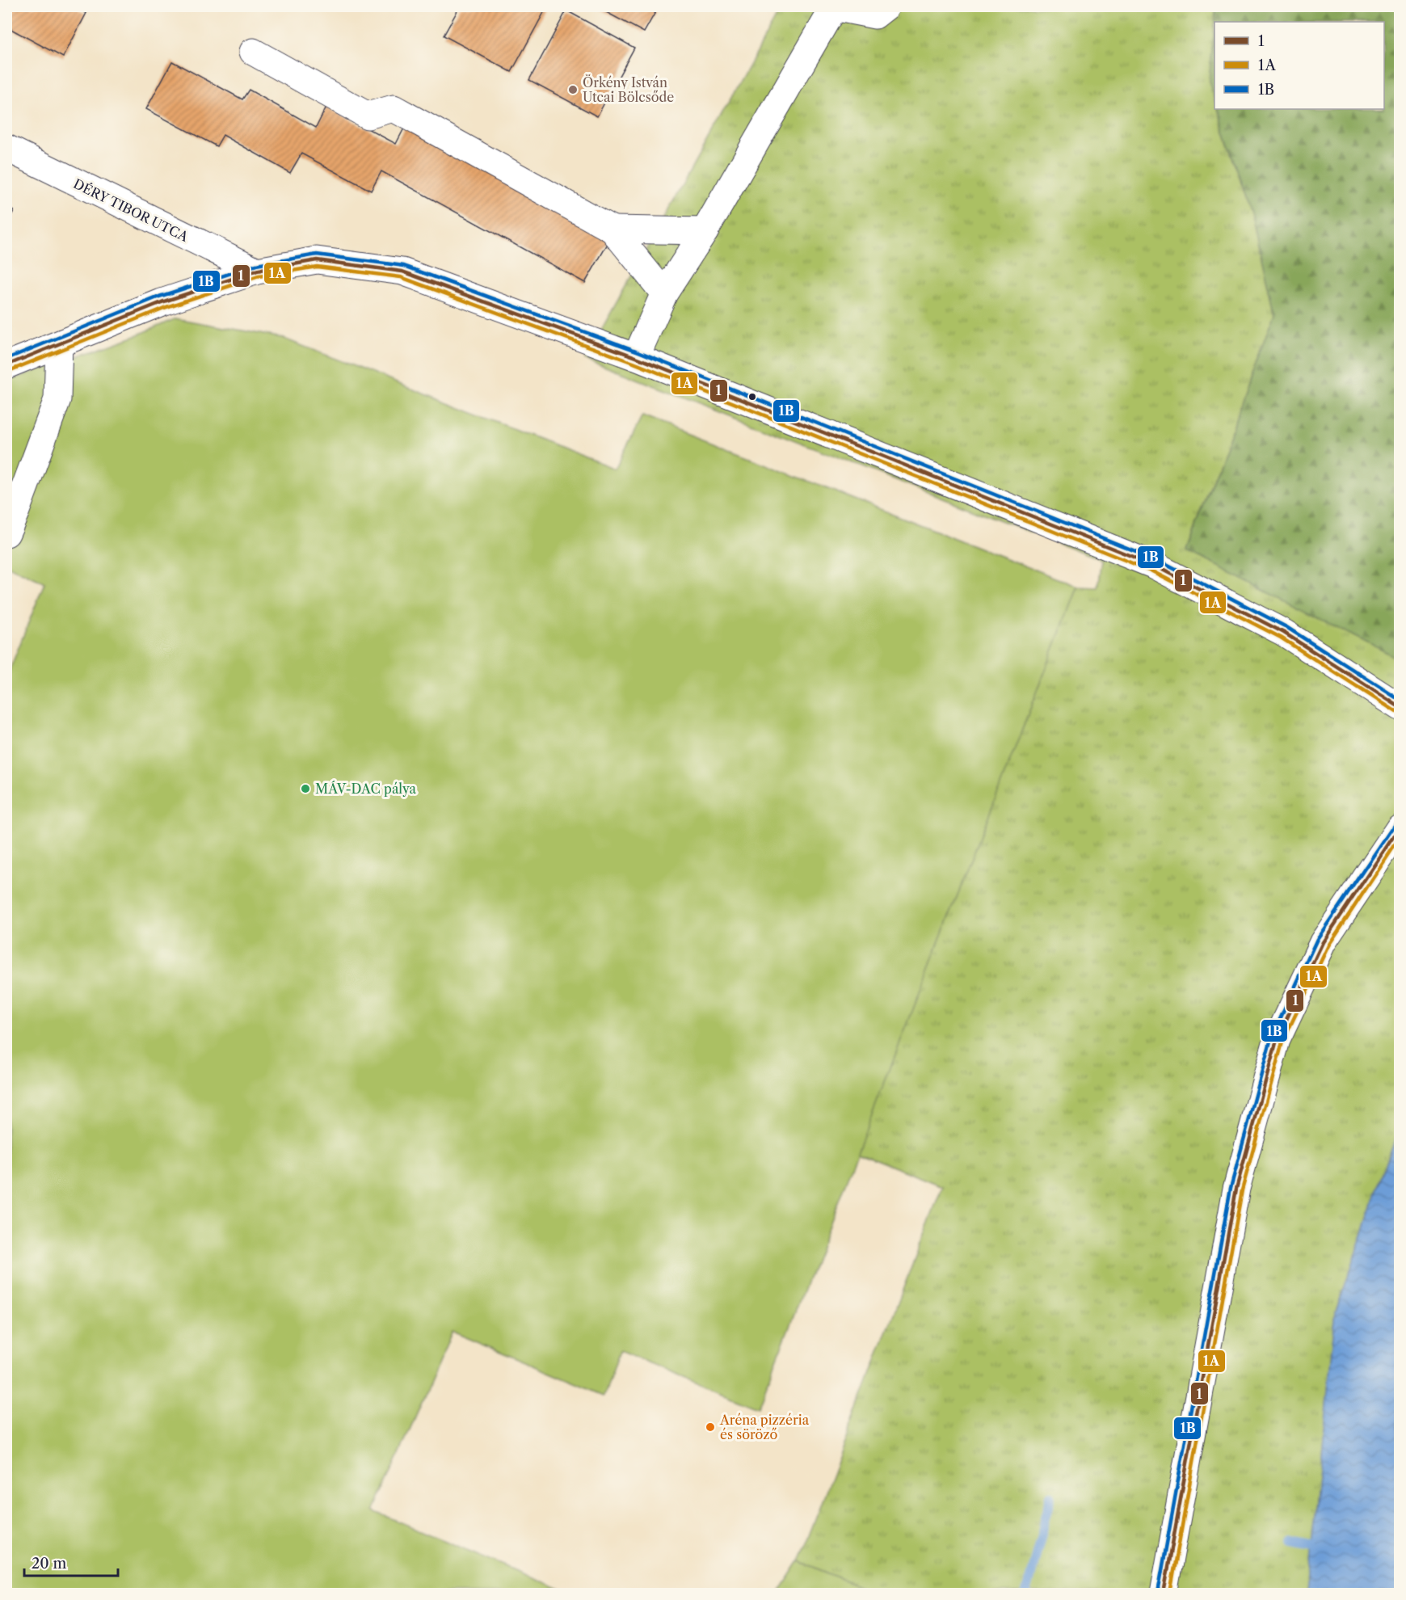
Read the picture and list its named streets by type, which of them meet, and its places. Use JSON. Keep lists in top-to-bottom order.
{
  "streets": {
    "street": ["DÉRY TIBOR UTCA"]
  },
  "places": ["Örkény István Utcai Bölcsőde", "MÁV-DAC pálya", "Aréna pizzéria és söröző"],
  "lines": ["transit line 1B", "transit line 1", "transit line 1A"],
  "legend": ["1", "1A", "1B"],
  "scale_bar": "20 m"
}
